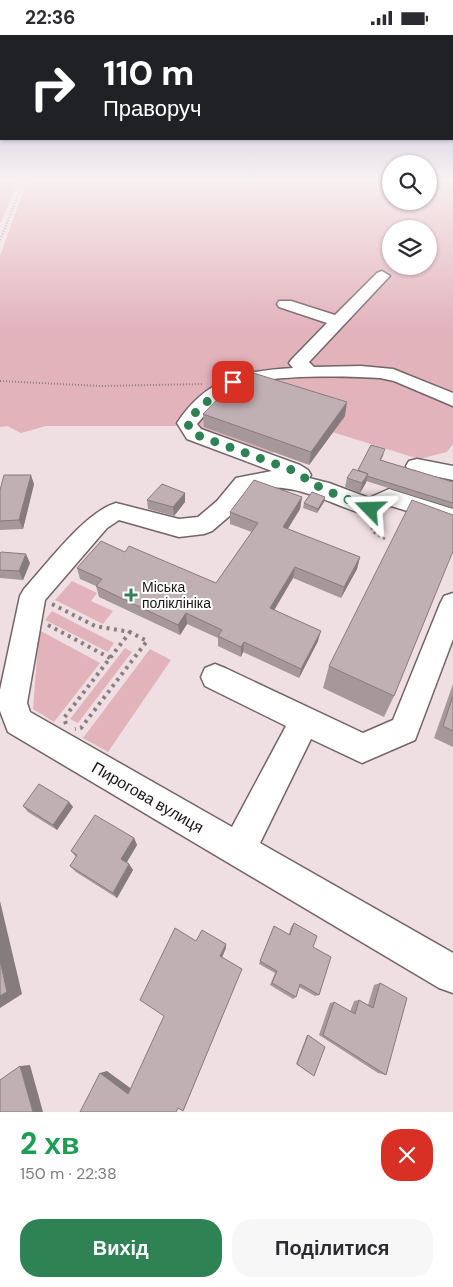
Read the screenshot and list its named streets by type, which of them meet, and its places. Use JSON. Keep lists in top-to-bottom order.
{
  "streets": {
    "street": ["Пирогова вулиця"]
  },
  "places": {
    "health": ["Міська поліклініка"]
  },
  "page": {
    "status": "22:36",
    "turn": ["110 m", "Праворуч"],
    "heading": ["2 хв", "150 m · 22:38"],
    "buttons": ["Вихід", "Поділитися"]
  }
}
